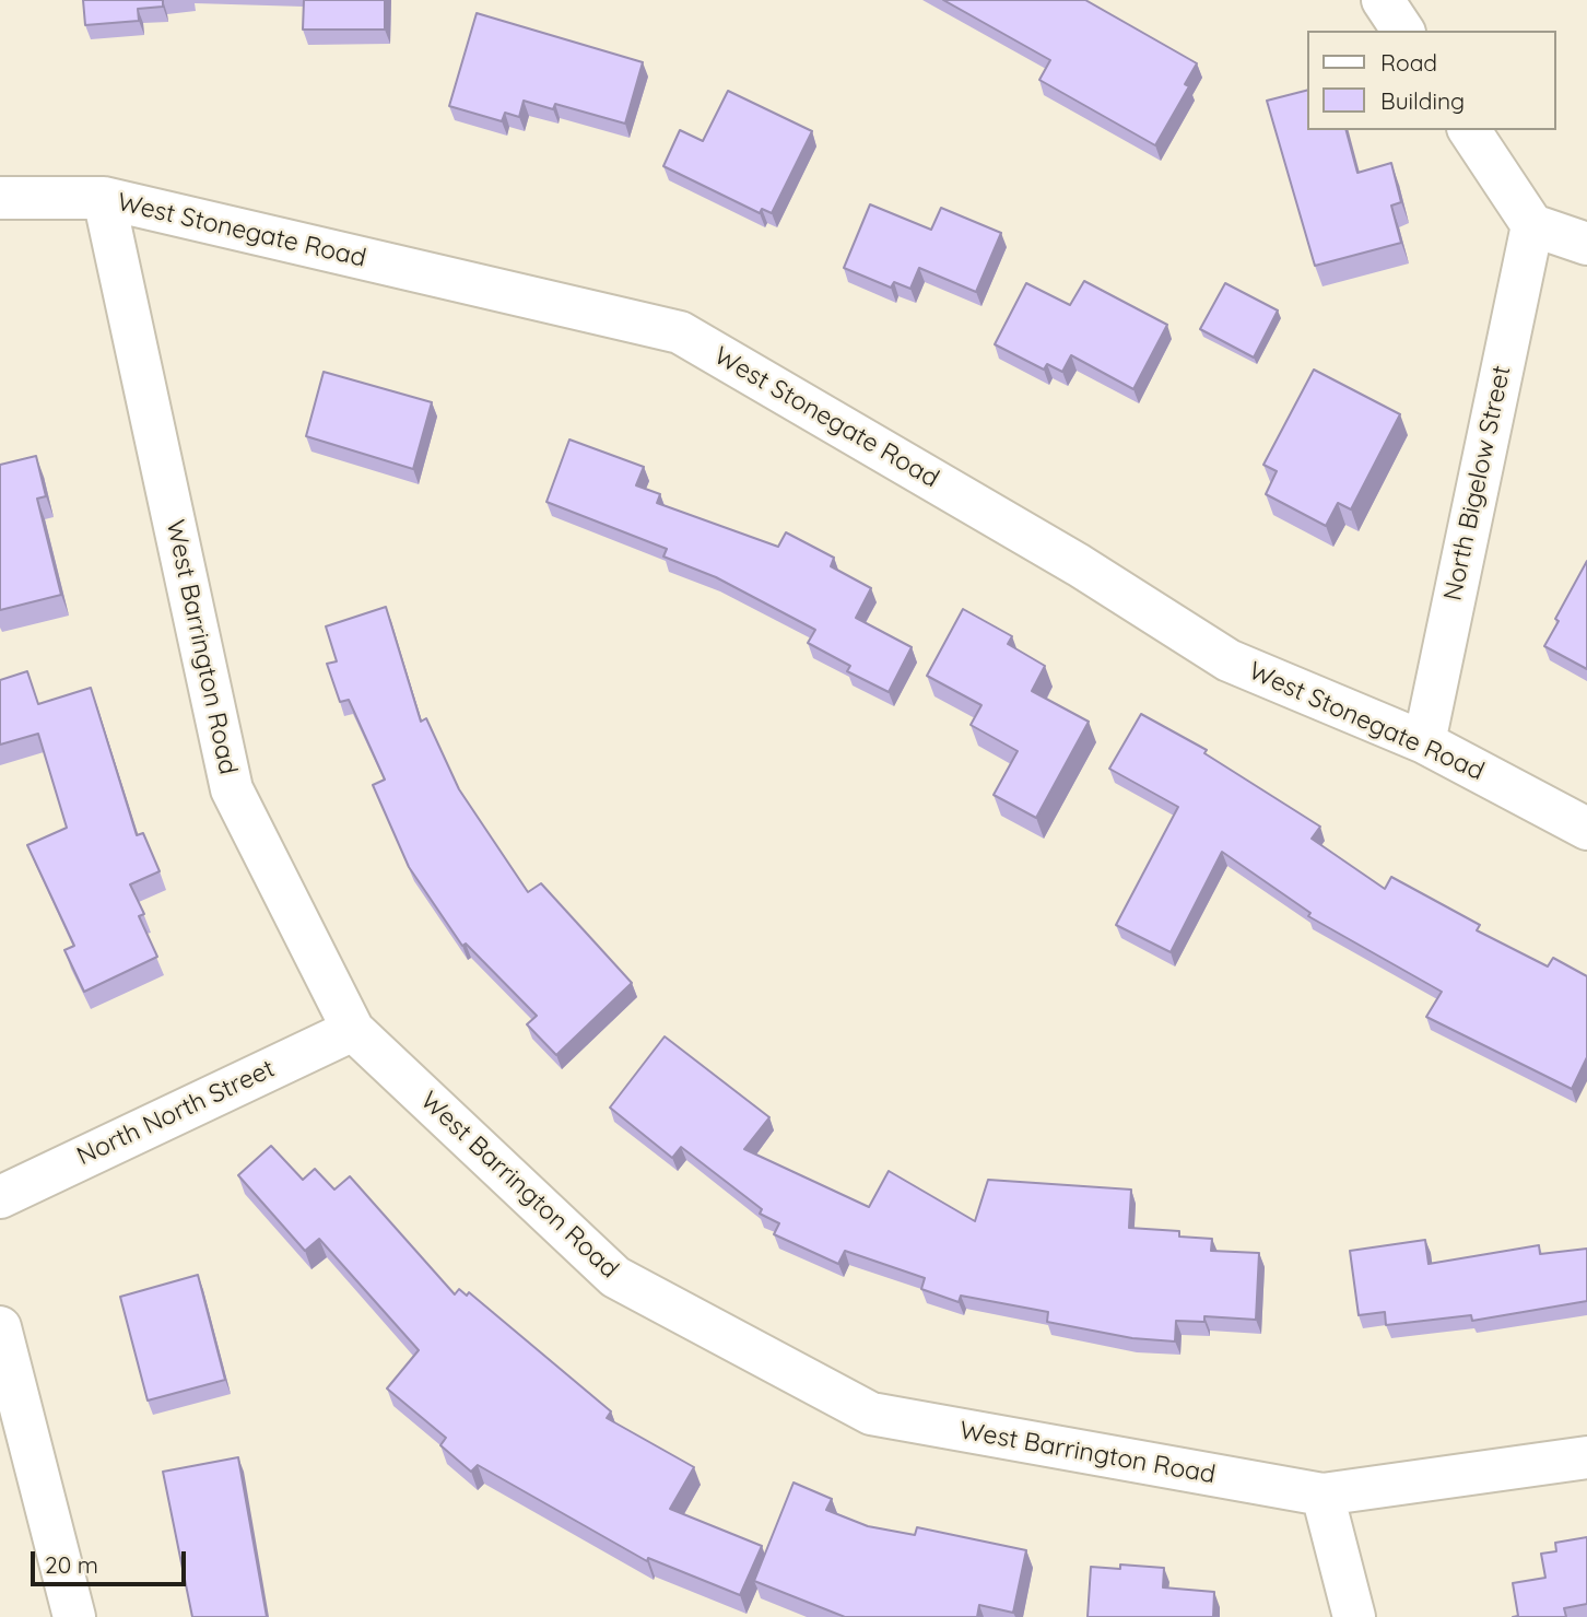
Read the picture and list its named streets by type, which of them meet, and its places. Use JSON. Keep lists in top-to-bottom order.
{
  "streets": {
    "street": [
      "West Stonegate Road",
      "North Bigelow Street",
      "West Barrington Road",
      "North North Street"
    ]
  },
  "crossings": [
    ["West Stonegate Road", "North Bigelow Street"],
    ["West Stonegate Road", "West Barrington Road"],
    ["West Barrington Road", "North North Street"]
  ],
  "legend": ["Road", "Building"],
  "scale_bar": "20 m"
}
